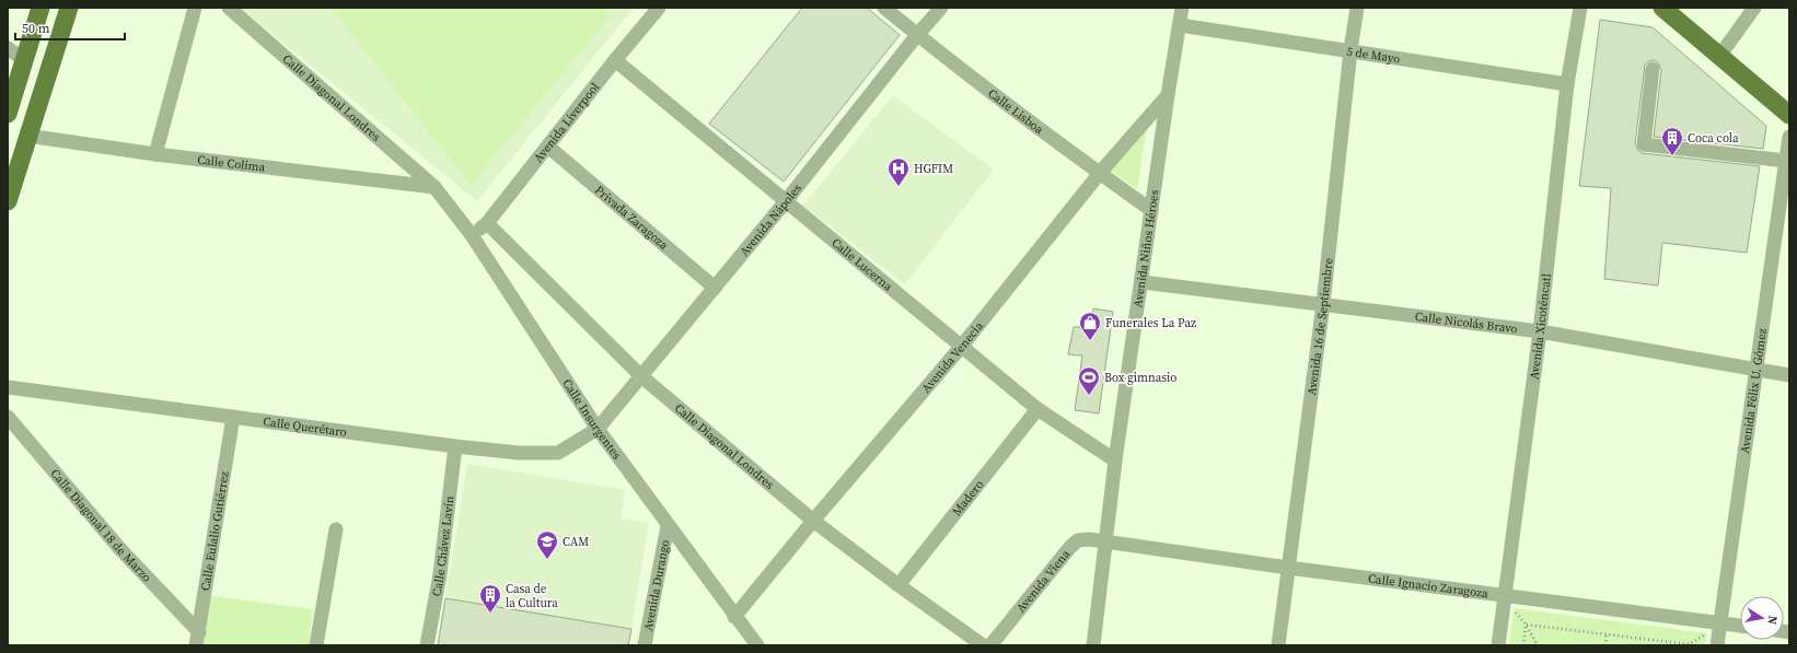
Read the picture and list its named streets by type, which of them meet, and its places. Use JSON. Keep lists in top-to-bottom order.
{
  "streets": {
    "street": [
      "5 de Mayo",
      "Calle Diagonal Londres",
      "Calle Lisboa",
      "Avenida Liverpool",
      "Calle Colima",
      "Privada Zaragoza",
      "Avenida Nápoles",
      "Avenida Niños Héroes",
      "Calle Lucerna",
      "Calle Nicolás Bravo",
      "Avenida 16 de Septiembre",
      "Avenida Xicoténcatl",
      "Avenida Venecia",
      "Avenida Félix U. Gómez",
      "Calle Insurgentes",
      "Calle Querétaro",
      "Madero",
      "Calle Diagonal 18 de Marzo",
      "Calle Eulalio Gutiérrez",
      "Calle Chávez Lavín",
      "Avenida Viena",
      "Avenida Durango",
      "Calle Ignacio Zaragoza"
    ]
  },
  "crossings": [
    ["5 de Mayo", "Avenida Niños Héroes"],
    ["5 de Mayo", "Avenida 16 de Septiembre"],
    ["5 de Mayo", "Avenida Xicoténcatl"],
    ["Calle Diagonal Londres", "Avenida Liverpool"],
    ["Calle Diagonal Londres", "Calle Colima"],
    ["Calle Diagonal Londres", "Avenida Nápoles"],
    ["Calle Diagonal Londres", "Avenida Venecia"],
    ["Calle Diagonal Londres", "Calle Insurgentes"],
    ["Calle Diagonal Londres", "Madero"],
    ["Calle Lisboa", "Avenida Nápoles"],
    ["Calle Lisboa", "Avenida Niños Héroes"],
    ["Calle Lisboa", "Avenida Venecia"],
    ["Avenida Liverpool", "Privada Zaragoza"],
    ["Avenida Liverpool", "Calle Lucerna"],
    ["Avenida Liverpool", "Calle Insurgentes"],
    ["Calle Colima", "Calle Insurgentes"],
    ["Privada Zaragoza", "Avenida Nápoles"],
    ["Avenida Nápoles", "Calle Lucerna"],
    ["Avenida Nápoles", "Calle Insurgentes"],
    ["Avenida Nápoles", "Calle Querétaro"],
    ["Avenida Niños Héroes", "Calle Lucerna"],
    ["Avenida Niños Héroes", "Calle Nicolás Bravo"],
    ["Avenida Niños Héroes", "Avenida Venecia"],
    ["Avenida Niños Héroes", "Avenida Viena"],
    ["Avenida Niños Héroes", "Calle Ignacio Zaragoza"],
    ["Calle Lucerna", "Avenida Venecia"],
    ["Calle Lucerna", "Madero"],
    ["Calle Nicolás Bravo", "Avenida 16 de Septiembre"],
    ["Calle Nicolás Bravo", "Avenida Xicoténcatl"],
    ["Calle Nicolás Bravo", "Avenida Félix U. Gómez"],
    ["Avenida 16 de Septiembre", "Calle Ignacio Zaragoza"],
    ["Avenida Xicoténcatl", "Calle Ignacio Zaragoza"],
    ["Avenida Venecia", "Calle Insurgentes"],
    ["Avenida Félix U. Gómez", "Calle Ignacio Zaragoza"],
    ["Calle Insurgentes", "Calle Querétaro"],
    ["Calle Insurgentes", "Avenida Durango"],
    ["Calle Querétaro", "Calle Eulalio Gutiérrez"],
    ["Calle Querétaro", "Calle Chávez Lavín"],
    ["Calle Diagonal 18 de Marzo", "Calle Eulalio Gutiérrez"],
    ["Avenida Viena", "Calle Ignacio Zaragoza"]
  ],
  "places": {
    "building": ["Coca cola", "Casa de la Cultura"],
    "hospital": ["HGFIM"],
    "shop": ["Funerales La Paz"],
    "sports": ["Box gimnasio"],
    "school or university": ["CAM"]
  },
  "scale_bar": "50 m",
  "north": "right"
}
